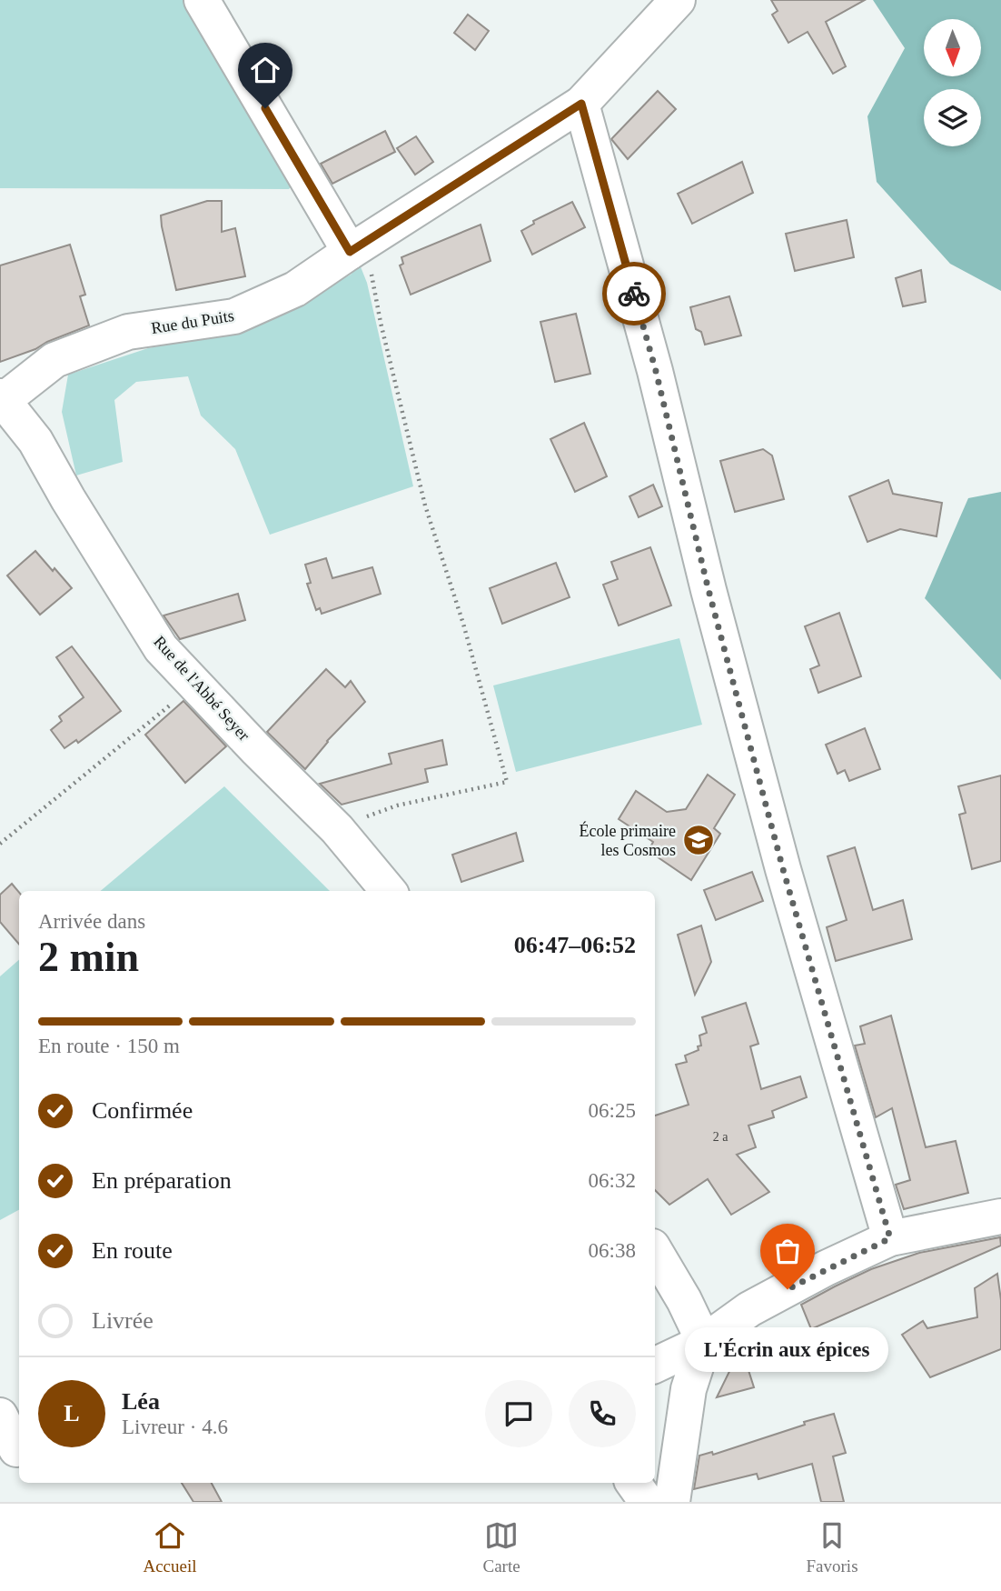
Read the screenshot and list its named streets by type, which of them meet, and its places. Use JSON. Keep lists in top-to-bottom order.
{
  "streets": {
    "street": ["Rue du Puits", "Rue de l'Abbé Seyer"]
  },
  "crossings": [
    ["Rue du Puits", "Rue de l'Abbé Seyer"]
  ],
  "places": {
    "school or university": ["École primaire les Cosmos"],
    "other": ["L'Écrin aux épices"]
  },
  "house_numbers": ["2 a"],
  "north": "bottom",
  "page": {
    "heading": ["2 min", "Arrivée dans", "06:47–06:52"],
    "panel": ["Léa", "Livreur · 4.6"],
    "bar": "En route · 150 m",
    "list": [
      ["Confirmée", "06:25"],
      ["En préparation", "06:32"],
      ["En route", "06:38"],
      "Livrée"
    ],
    "bubble": "L'Écrin aux épices",
    "round": "L",
    "tabs": ["Accueil", "Carte", "Favoris"]
  }
}
